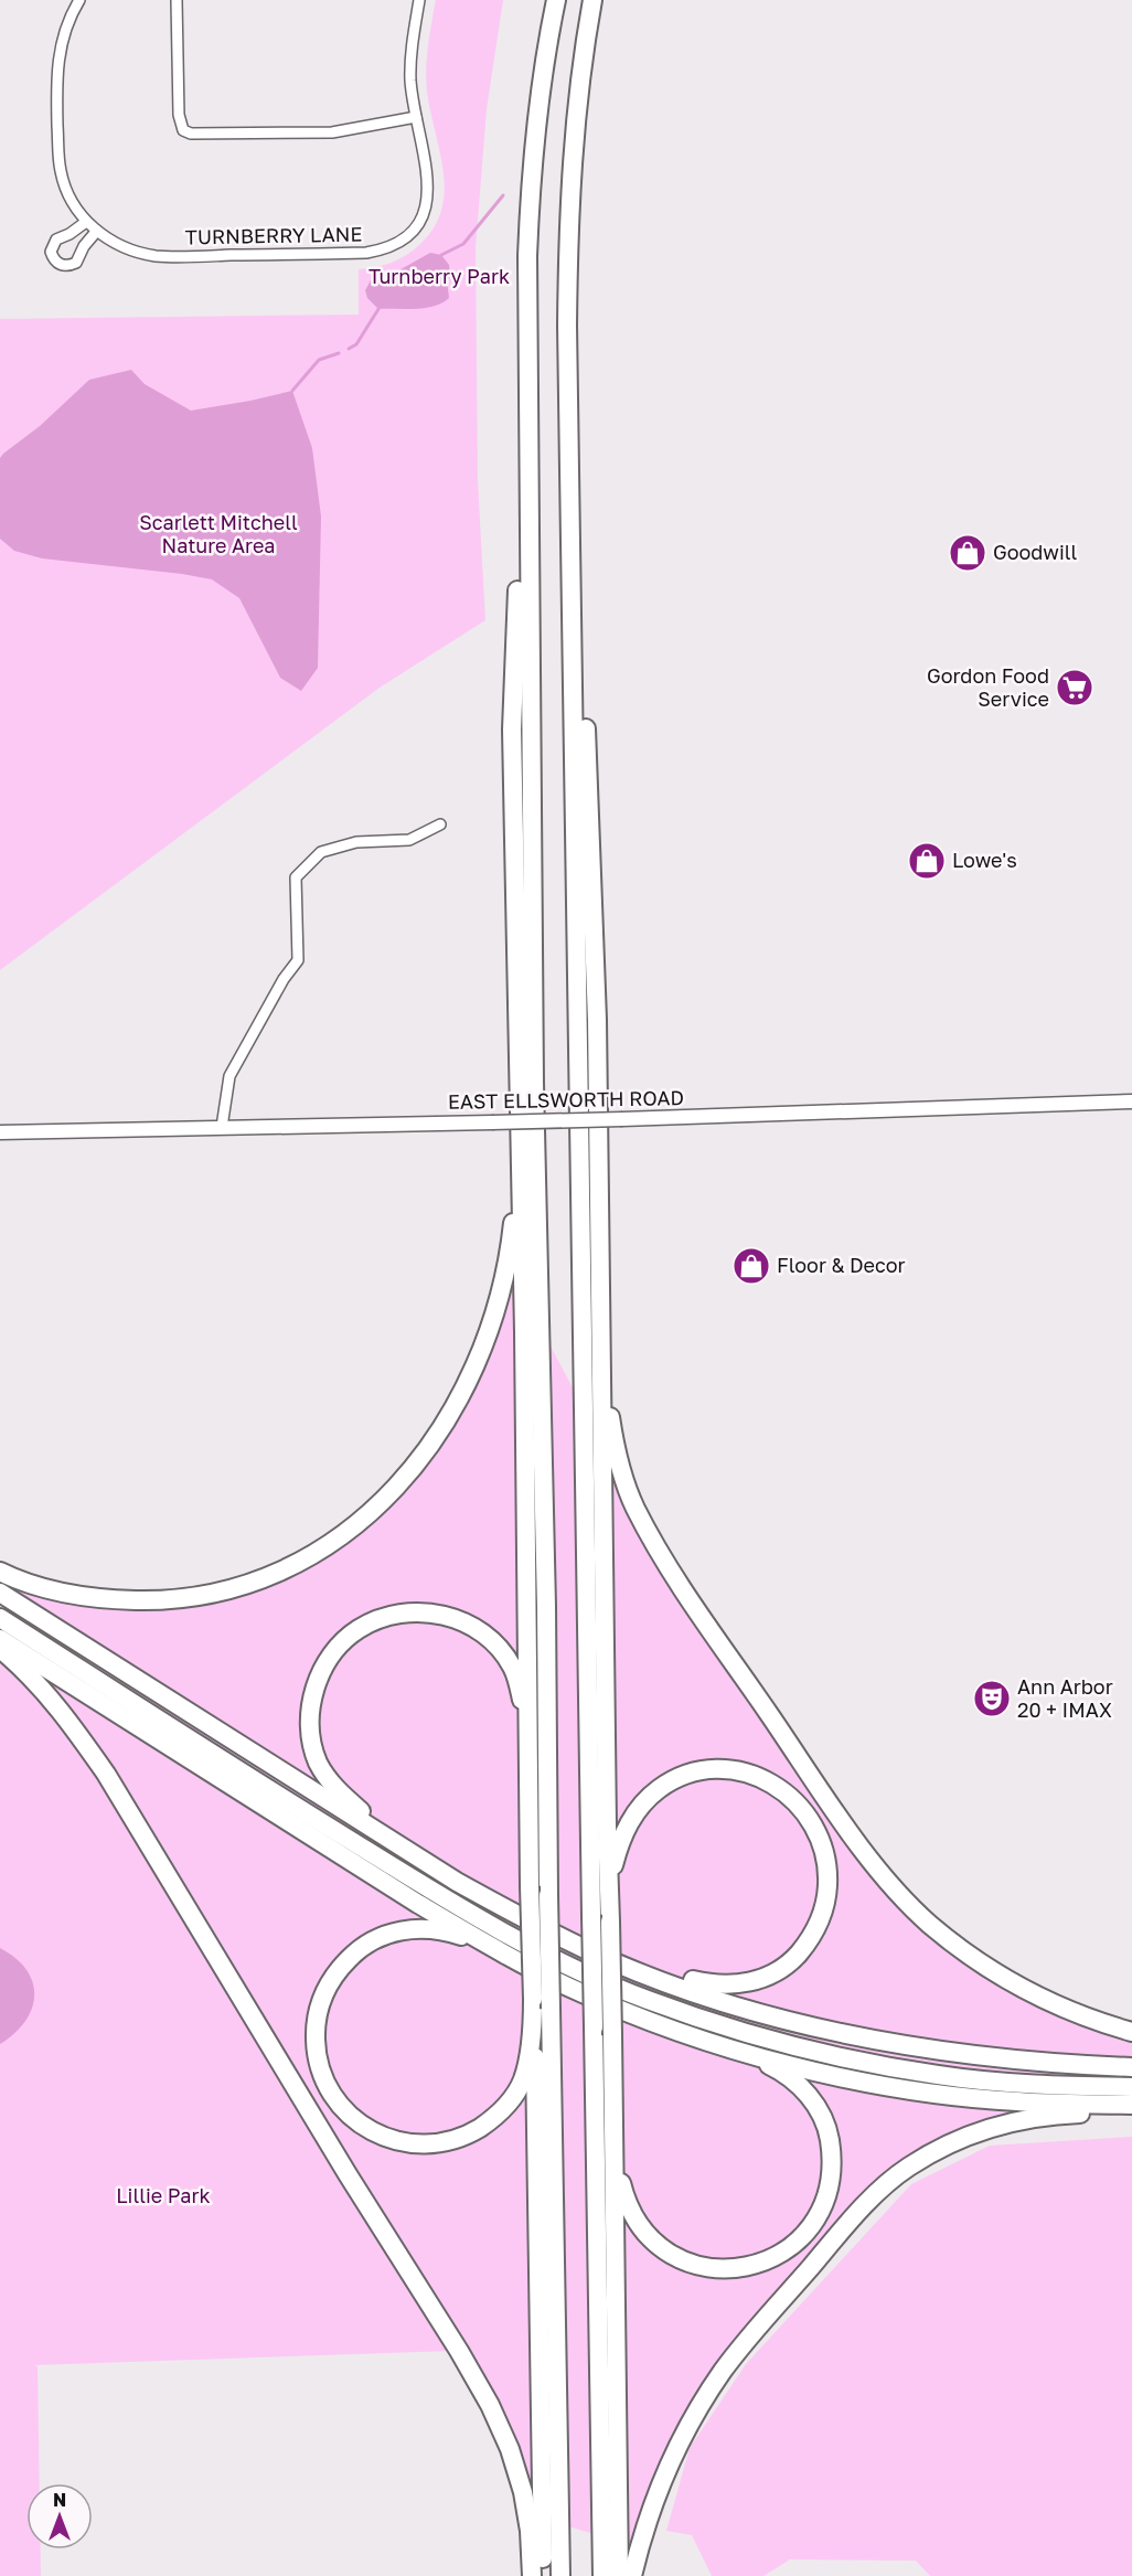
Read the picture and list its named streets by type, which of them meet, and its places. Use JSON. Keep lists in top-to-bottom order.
{
  "streets": {
    "main road": ["EAST ELLSWORTH ROAD"],
    "street": ["TURNBERRY LANE"]
  },
  "parks": ["Turnberry Park", "Scarlett Mitchell Nature Area", "Lillie Park"],
  "places": {
    "shop": ["Goodwill", "Lowe's", "Floor & Decor"],
    "supermarket": ["Gordon Food Service"],
    "theatre": ["Ann Arbor 20 + IMAX"]
  },
  "north": "top"
}
